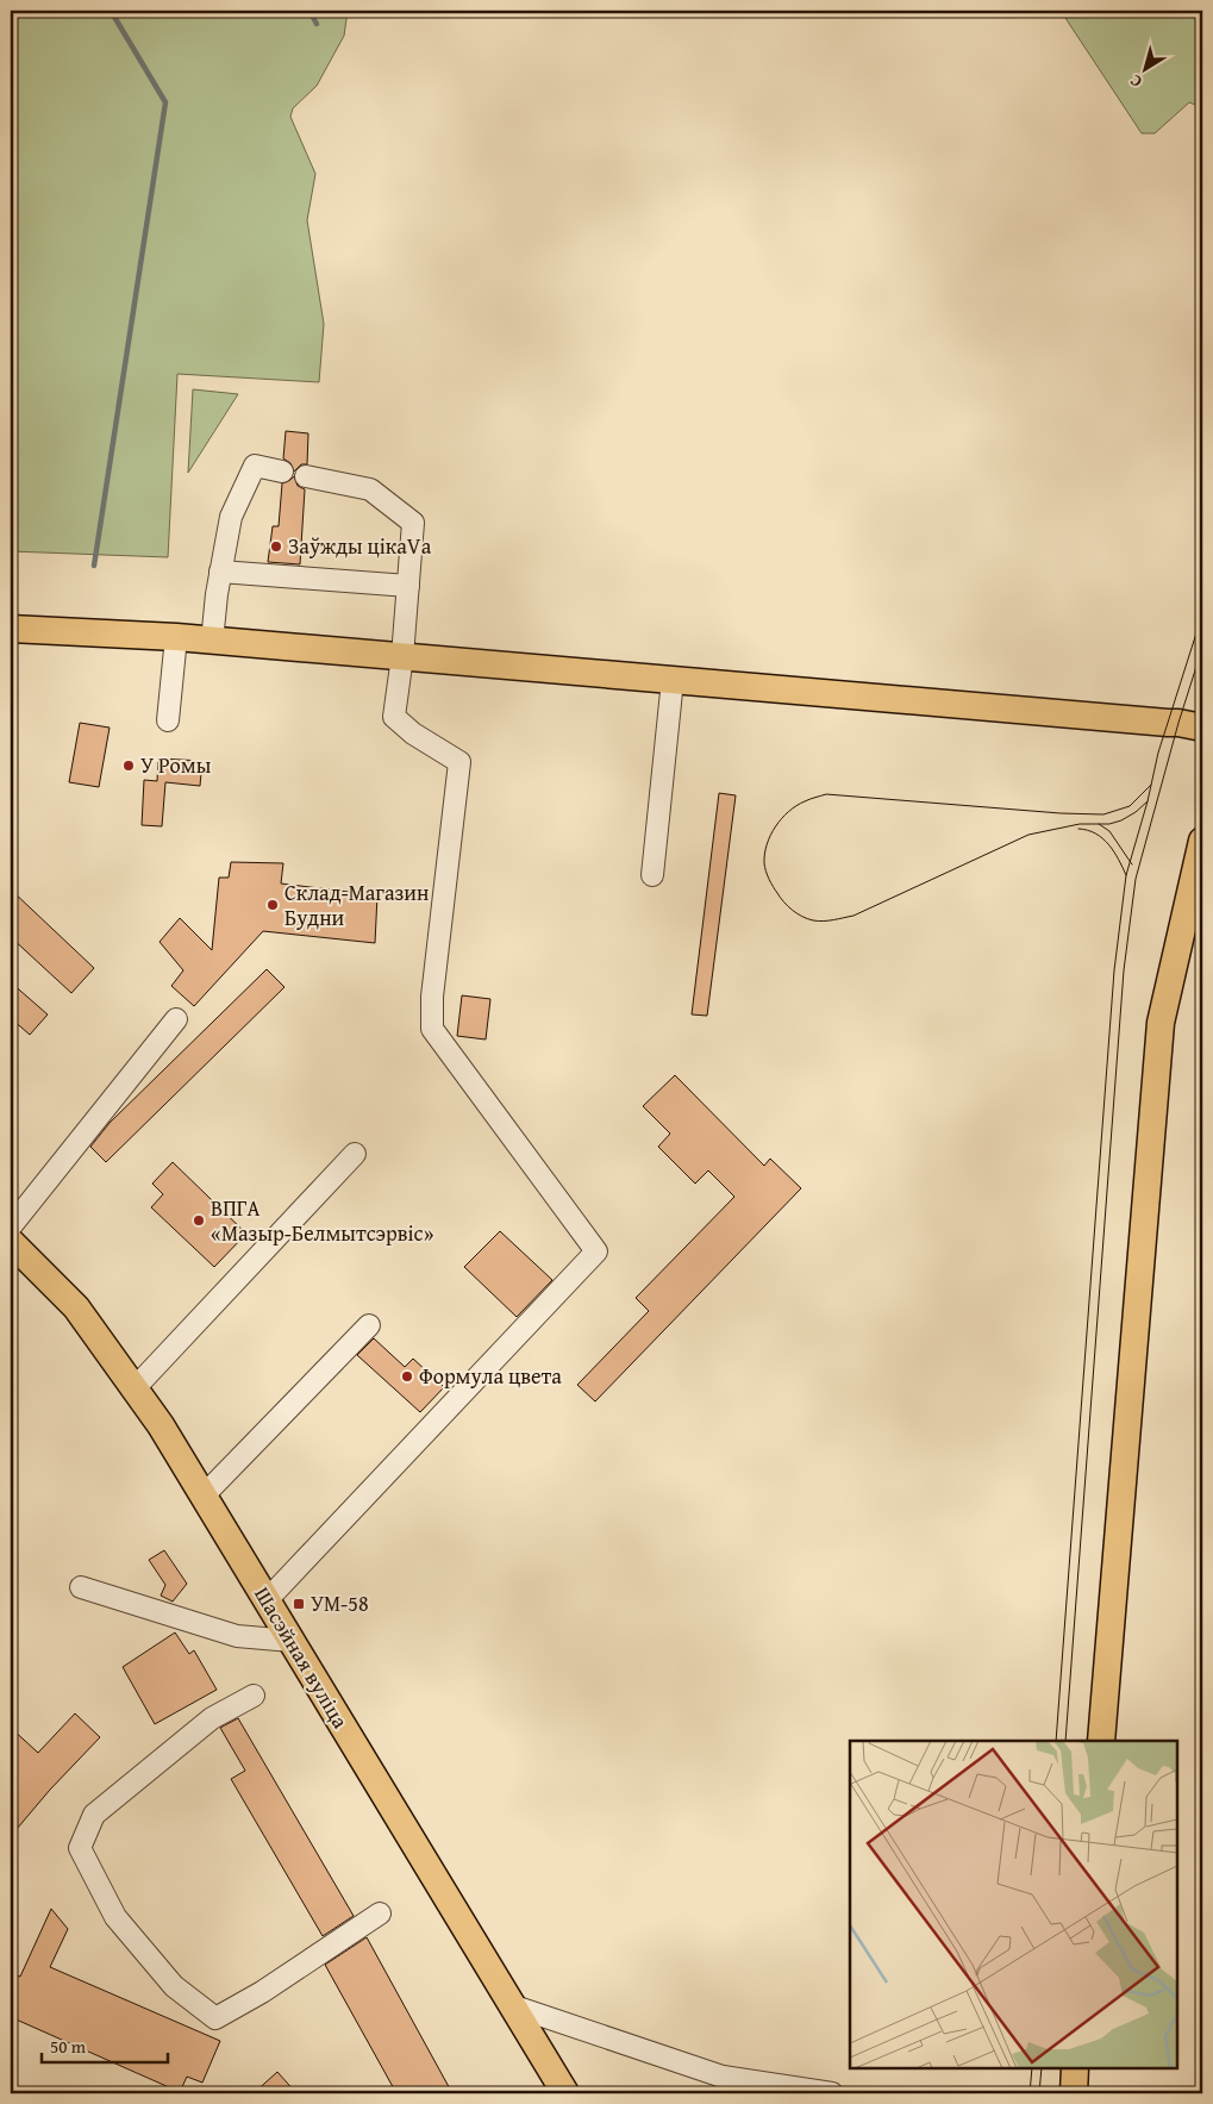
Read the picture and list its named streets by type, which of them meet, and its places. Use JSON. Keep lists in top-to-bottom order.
{
  "streets": {
    "main road": ["Шасэйная вуліца"]
  },
  "places": {
    "other": [
      "Заўжды цікаVа",
      "У Ромы",
      "Склад-Магазин Будни",
      "ВПГА «Мазыр-Белмытсэрвіс»",
      "Формула цвета"
    ],
    "transit": ["УМ-58"]
  },
  "scale_bar": "50 m",
  "north": "bottom left"
}
